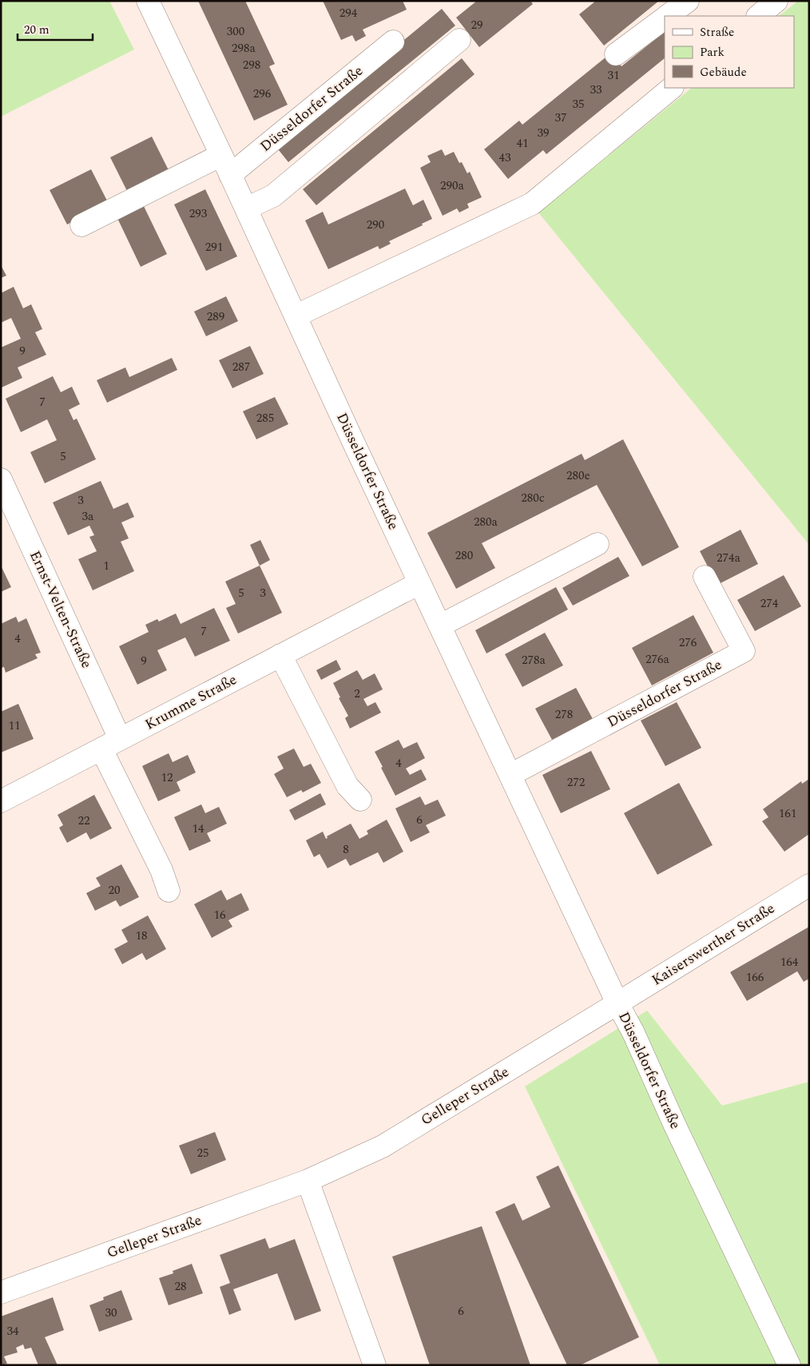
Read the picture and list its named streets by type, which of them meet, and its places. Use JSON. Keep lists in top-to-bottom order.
{
  "streets": {
    "street": [
      "Düsseldorfer Straße",
      "Ernst-Velten-Straße",
      "Krumme Straße",
      "Kaiserswerther Straße",
      "Gelleper Straße"
    ]
  },
  "crossings": [
    ["Düsseldorfer Straße", "Krumme Straße"],
    ["Düsseldorfer Straße", "Kaiserswerther Straße"],
    ["Düsseldorfer Straße", "Gelleper Straße"],
    ["Ernst-Velten-Straße", "Krumme Straße"],
    ["Kaiserswerther Straße", "Gelleper Straße"]
  ],
  "house_numbers": [
    "294",
    "29",
    "300",
    "298a",
    "298",
    "31",
    "33",
    "296",
    "35",
    "37",
    "39",
    "41",
    "43",
    "290a",
    "293",
    "290",
    "291",
    "289",
    "9",
    "287",
    "7",
    "285",
    "5",
    "280e",
    "280c",
    "3",
    "3a",
    "280a",
    "280",
    "274a",
    "1",
    "5",
    "3",
    "274",
    "7",
    "4",
    "276",
    "276a",
    "278a",
    "9",
    "2",
    "278",
    "11",
    "4",
    "12",
    "272",
    "161",
    "6",
    "22",
    "14",
    "8",
    "20",
    "16",
    "18",
    "164",
    "166",
    "25",
    "28",
    "6",
    "30",
    "34"
  ],
  "legend": ["Straße", "Park", "Gebäude"],
  "scale_bar": "20 m"
}
